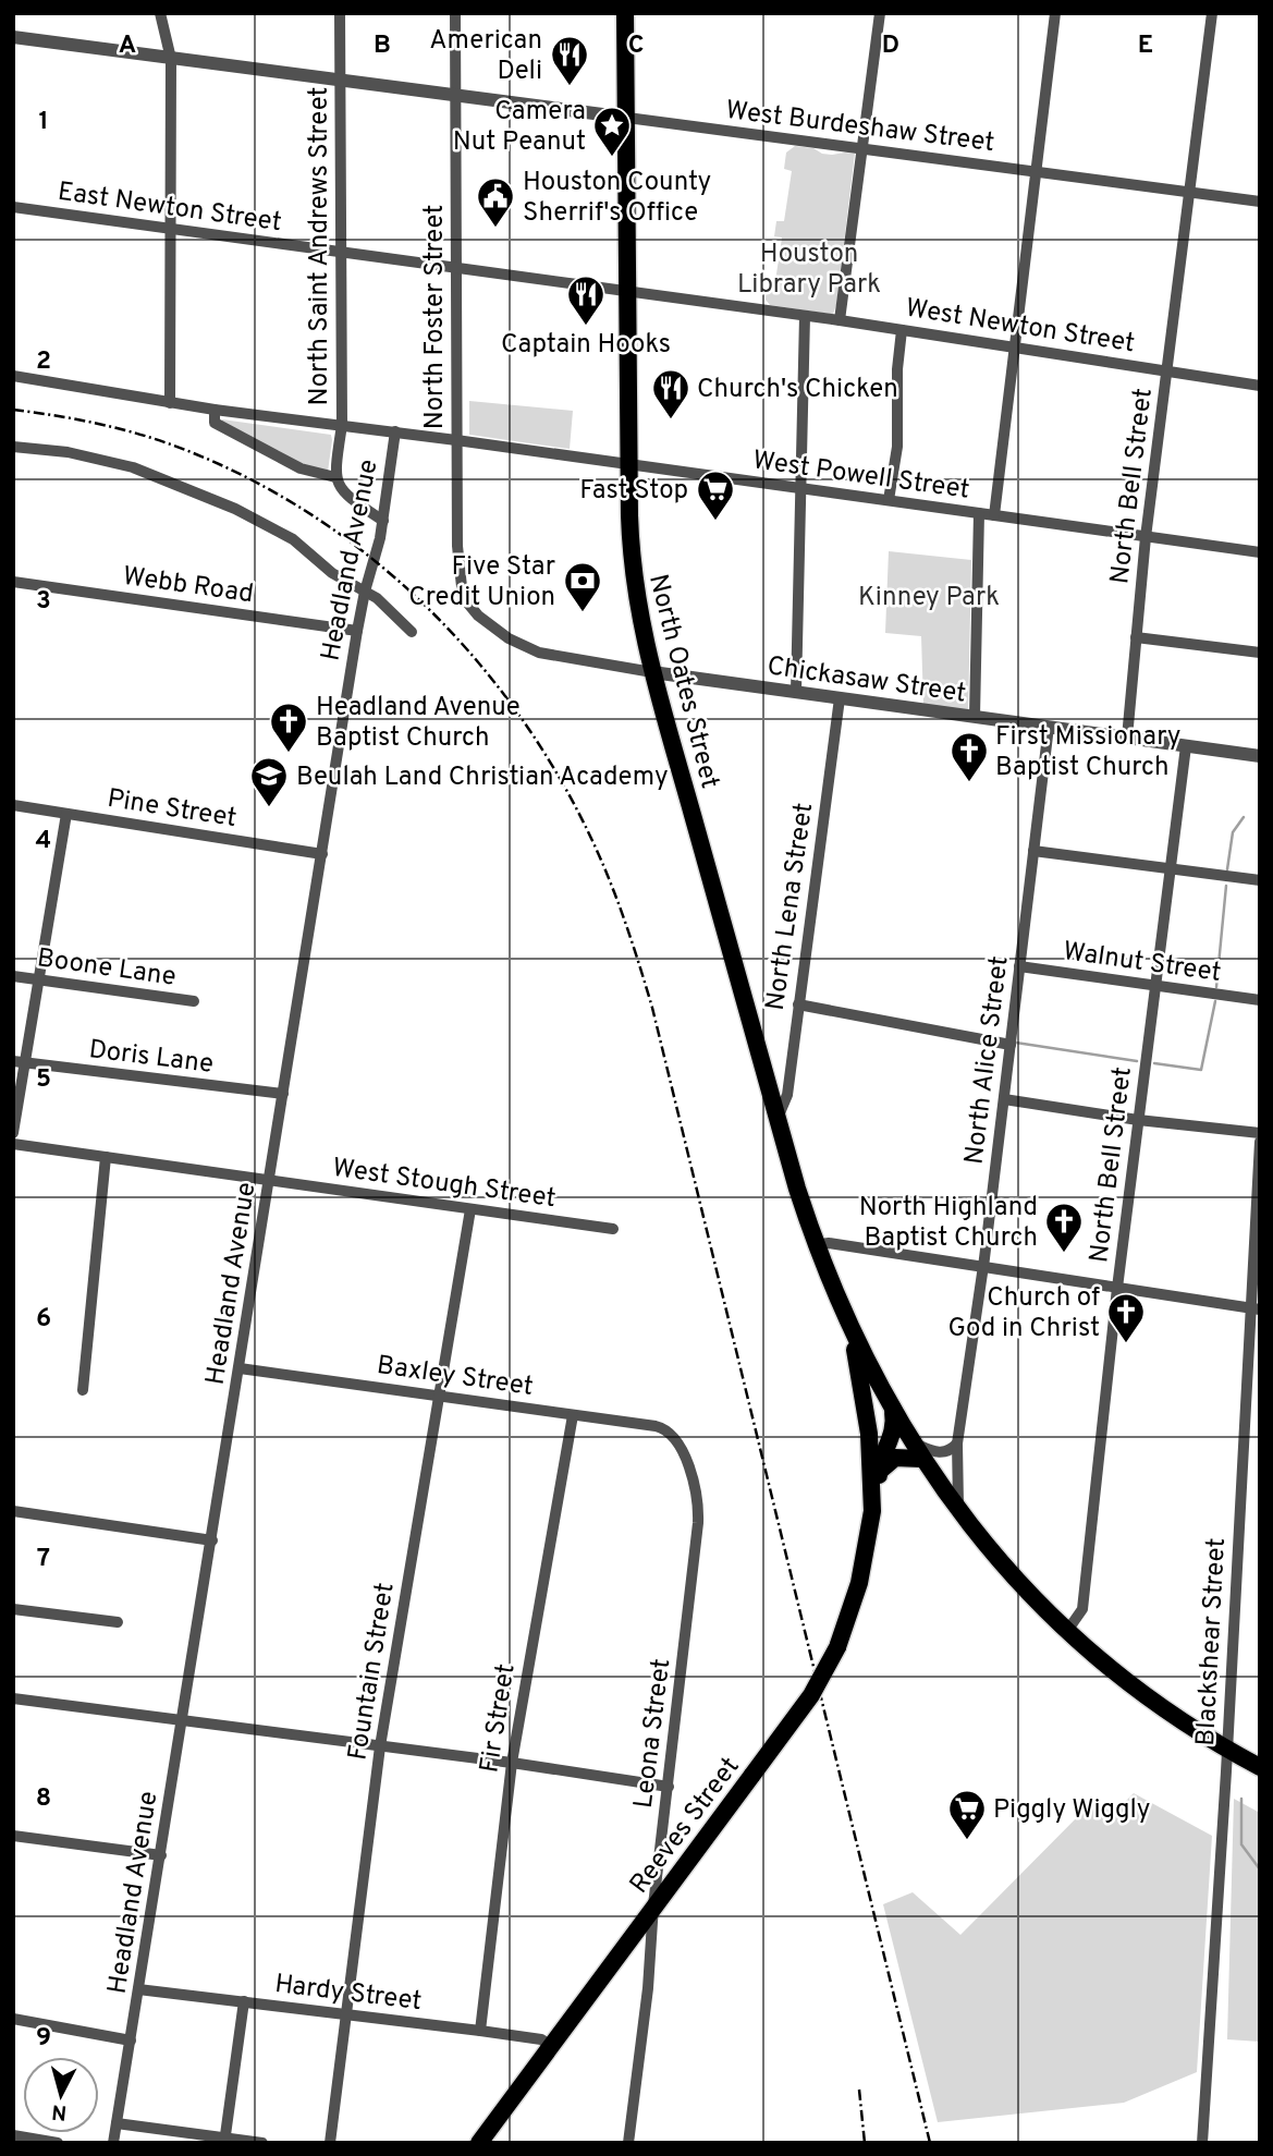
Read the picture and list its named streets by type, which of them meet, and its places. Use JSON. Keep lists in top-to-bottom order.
{
  "streets": {
    "main road": ["North Oates Street", "Reeves Street"],
    "street": [
      "West Burdeshaw Street",
      "East Newton Street",
      "North Saint Andrews Street",
      "North Foster Street",
      "West Newton Street",
      "West Powell Street",
      "North Bell Street",
      "Headland Avenue",
      "Webb Road",
      "Chickasaw Street",
      "Pine Street",
      "North Lena Street",
      "Walnut Street",
      "Boone Lane",
      "Doris Lane",
      "North Alice Street",
      "West Stough Street",
      "Baxley Street",
      "Blackshear Street",
      "Fountain Street",
      "Fir Street",
      "Leona Street",
      "Hardy Street"
    ]
  },
  "crossings": [
    ["West Burdeshaw Street", "North Saint Andrews Street"],
    ["West Burdeshaw Street", "North Foster Street"],
    ["West Burdeshaw Street", "North Bell Street"],
    ["West Burdeshaw Street", "North Oates Street"],
    ["East Newton Street", "North Saint Andrews Street"],
    ["East Newton Street", "North Foster Street"],
    ["East Newton Street", "West Newton Street"],
    ["North Saint Andrews Street", "West Powell Street"],
    ["North Foster Street", "West Newton Street"],
    ["North Foster Street", "West Powell Street"],
    ["North Foster Street", "Chickasaw Street"],
    ["West Newton Street", "North Bell Street"],
    ["West Newton Street", "North Oates Street"],
    ["West Powell Street", "North Bell Street"],
    ["West Powell Street", "Headland Avenue"],
    ["West Powell Street", "North Oates Street"],
    ["North Bell Street", "Chickasaw Street"],
    ["North Bell Street", "Walnut Street"],
    ["Headland Avenue", "Webb Road"],
    ["Headland Avenue", "Pine Street"],
    ["Headland Avenue", "Doris Lane"],
    ["Headland Avenue", "West Stough Street"],
    ["Headland Avenue", "Baxley Street"],
    ["Headland Avenue", "Hardy Street"],
    ["Chickasaw Street", "North Oates Street"],
    ["Chickasaw Street", "North Lena Street"],
    ["Chickasaw Street", "North Alice Street"],
    ["North Oates Street", "North Lena Street"],
    ["North Oates Street", "Reeves Street"],
    ["Walnut Street", "North Alice Street"],
    ["West Stough Street", "Fountain Street"],
    ["Baxley Street", "Fountain Street"],
    ["Baxley Street", "Fir Street"],
    ["Baxley Street", "Leona Street"],
    ["Fountain Street", "Hardy Street"],
    ["Fir Street", "Hardy Street"],
    ["Leona Street", "Reeves Street"],
    ["Reeves Street", "Hardy Street"]
  ],
  "parks": ["Houston Library Park", "Kinney Park"],
  "places": {
    "restaurant": ["American Deli", "Captain Hooks", "Church's Chicken"],
    "place": ["Camera Nut Peanut"],
    "public building": ["Houston County Sherrif's Office"],
    "supermarket": ["Fast Stop", "Piggly Wiggly"],
    "bank": ["Five Star Credit Union"],
    "church": [
      "Headland Avenue Baptist Church",
      "First Missionary Baptist Church",
      "North Highland Baptist Church",
      "Church of God in Christ"
    ],
    "school or university": ["Beulah Land Christian Academy"]
  },
  "north": "bottom",
  "grid": {
    "columns": [
      "A",
      "B",
      "C",
      "D",
      "E"
    ],
    "rows": [
      "1",
      "2",
      "3",
      "4",
      "5",
      "6",
      "7",
      "8",
      "9"
    ]
  }
}
